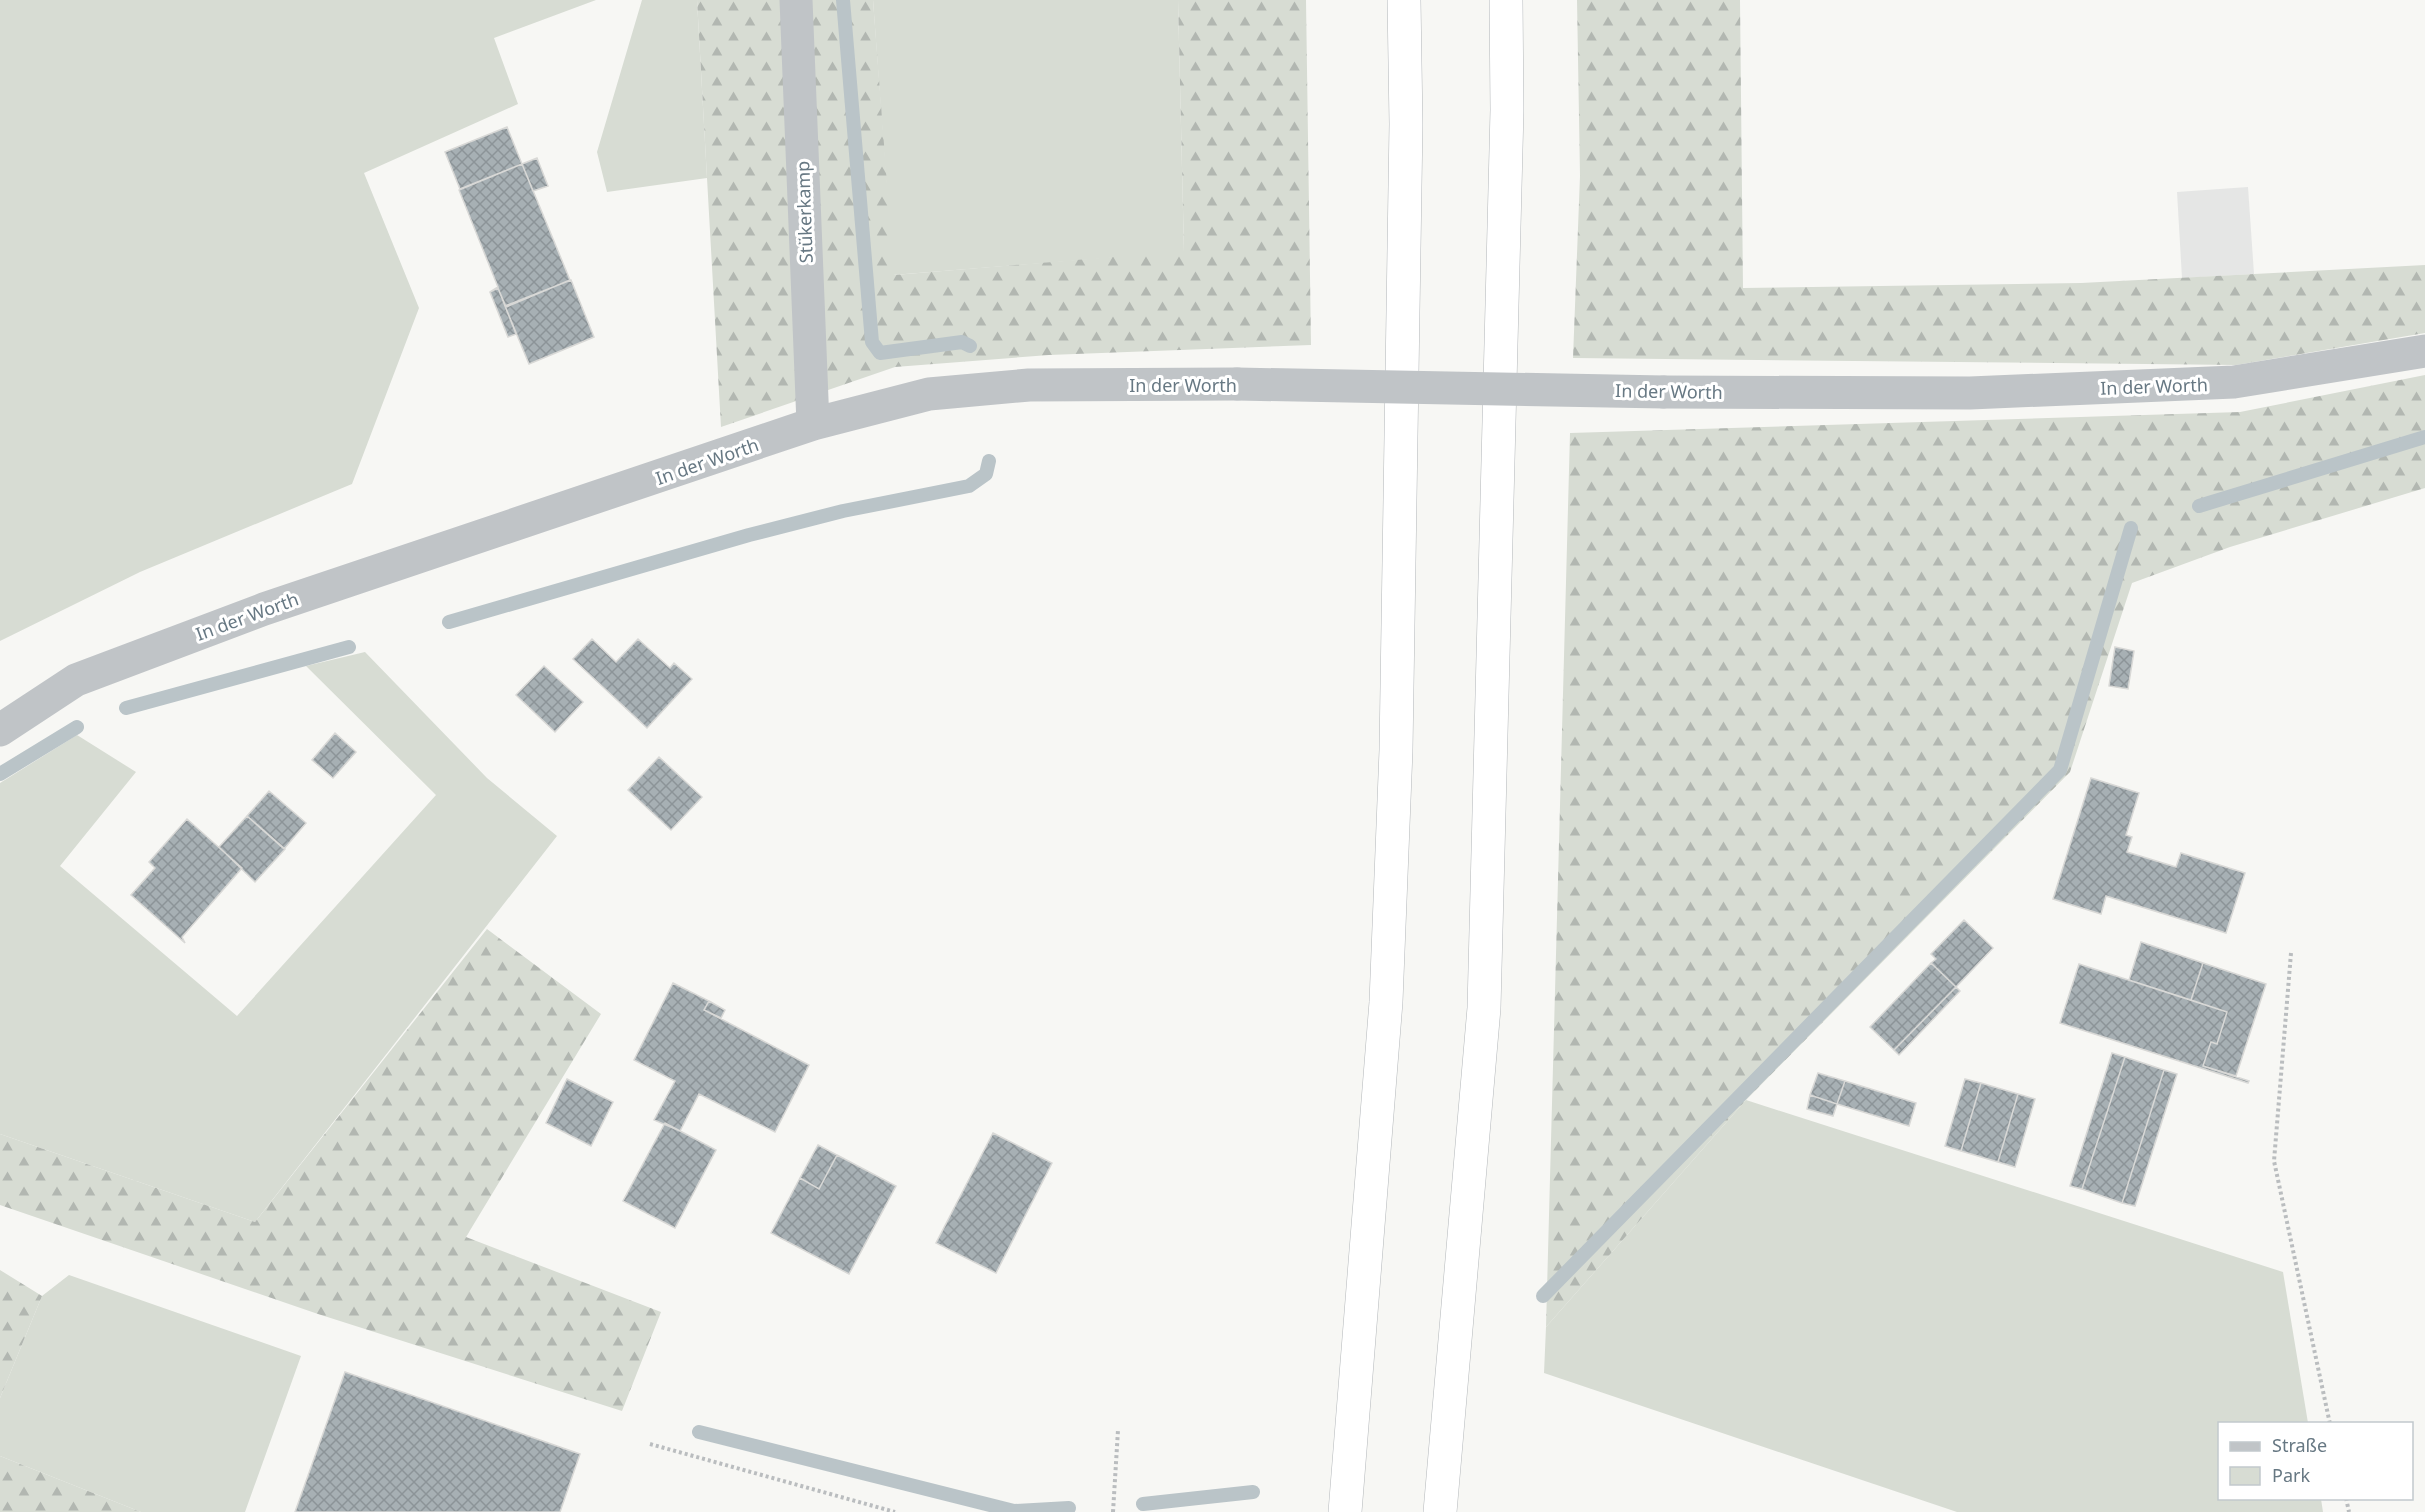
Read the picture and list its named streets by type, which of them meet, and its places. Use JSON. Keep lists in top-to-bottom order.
{
  "streets": {
    "street": ["Stükerkamp", "In der Worth"]
  },
  "crossings": [
    ["Stükerkamp", "In der Worth"]
  ],
  "legend": ["Straße", "Park"]
}
